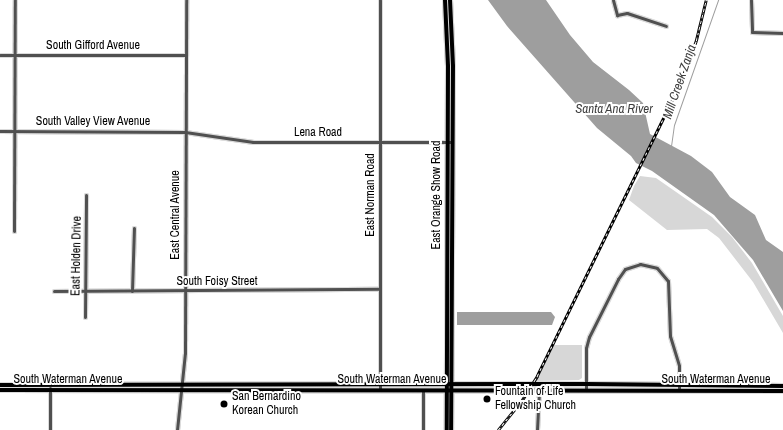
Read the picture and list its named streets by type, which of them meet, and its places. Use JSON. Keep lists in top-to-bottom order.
{
  "streets": {
    "main road": ["East Orange Show Road", "South Waterman Avenue"],
    "street": [
      "South Gifford Avenue",
      "South Valley View Avenue",
      "Lena Road",
      "East Norman Road",
      "East Central Avenue",
      "East Holden Drive",
      "South Foisy Street"
    ]
  },
  "crossings": [
    ["South Gifford Avenue", "East Central Avenue"],
    ["South Valley View Avenue", "Lena Road"],
    ["South Valley View Avenue", "East Central Avenue"],
    ["Lena Road", "East Norman Road"],
    ["Lena Road", "East Orange Show Road"],
    ["Lena Road", "East Central Avenue"],
    ["East Norman Road", "South Foisy Street"],
    ["East Norman Road", "South Waterman Avenue"],
    ["East Orange Show Road", "South Waterman Avenue"],
    ["East Central Avenue", "South Foisy Street"],
    ["East Central Avenue", "South Waterman Avenue"],
    ["East Holden Drive", "South Foisy Street"]
  ],
  "water": ["Mill Creek Zanja", "Santa Ana River"],
  "places": ["Fountain of Life Fellowship Church", "San Bernardino Korean Church"]
}
